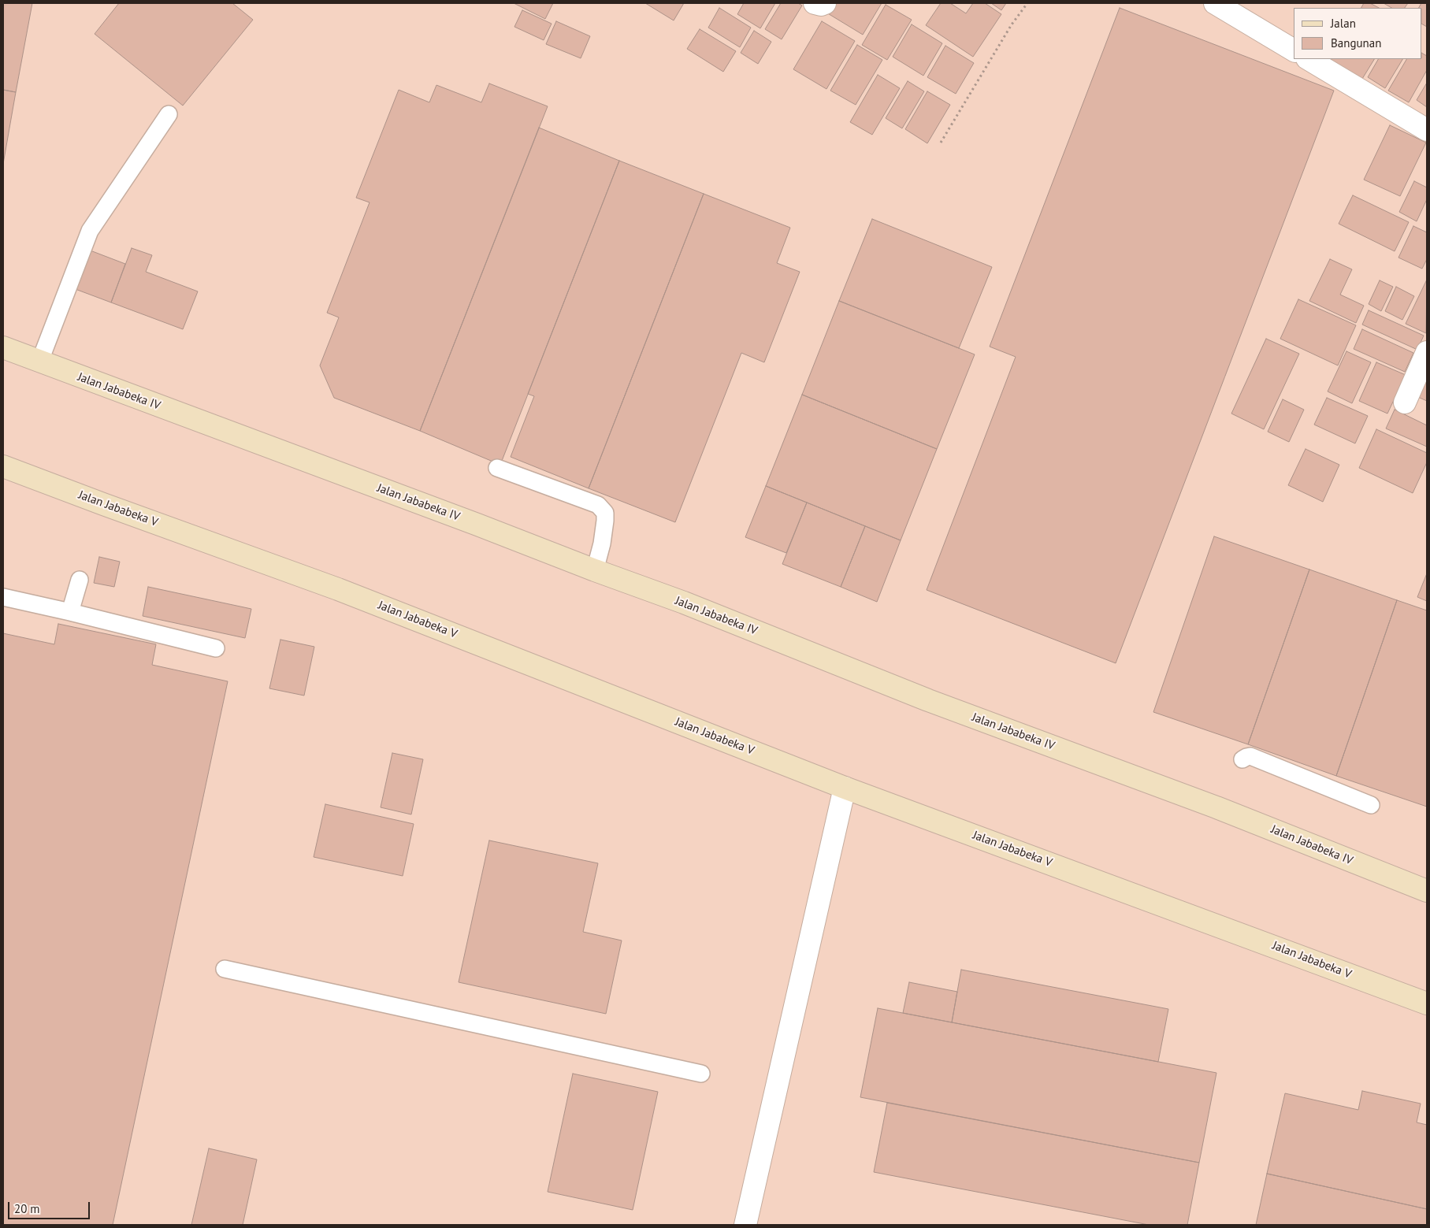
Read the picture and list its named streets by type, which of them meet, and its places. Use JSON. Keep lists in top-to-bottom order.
{
  "streets": {
    "street": ["Jalan Jababeka IV", "Jalan Jababeka V"]
  },
  "legend": ["Jalan", "Bangunan"],
  "scale_bar": "20 m"
}
